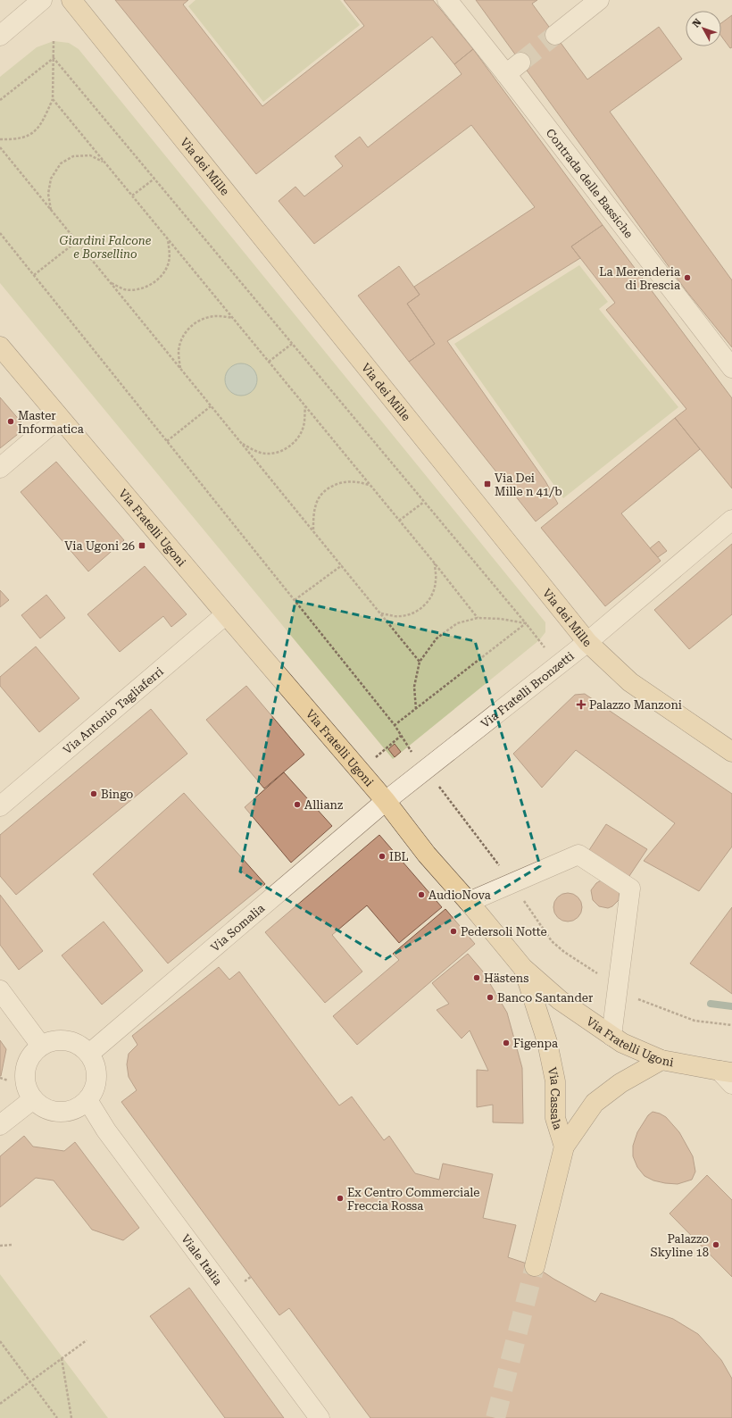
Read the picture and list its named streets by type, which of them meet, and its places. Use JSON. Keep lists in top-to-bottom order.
{
  "streets": {
    "main road": ["Via dei Mille", "Via Fratelli Ugoni", "Via Cassala"],
    "street": [
      "Contrada delle Bassiche",
      "Via Fratelli Bronzetti",
      "Via Antonio Tagliaferri",
      "Via Somalia",
      "Viale Italia"
    ]
  },
  "crossings": [
    ["Via dei Mille", "Via Fratelli Bronzetti"],
    ["Via Fratelli Ugoni", "Via Fratelli Bronzetti"],
    ["Via Fratelli Ugoni", "Via Antonio Tagliaferri"],
    ["Via Fratelli Ugoni", "Via Somalia"],
    ["Via Fratelli Ugoni", "Via Cassala"],
    ["Via Fratelli Bronzetti", "Via Somalia"],
    ["Via Somalia", "Viale Italia"]
  ],
  "parks": ["Giardini Falcone e Borsellino"],
  "places": {
    "other": [
      "La Merenderia di Brescia",
      "Master Informatica",
      "Bingo",
      "Allianz",
      "IBL",
      "AudioNova",
      "Pedersoli Notte",
      "Hästens",
      "Banco Santander",
      "Figenpa",
      "Ex Centro Commerciale Freccia Rossa",
      "Palazzo Skyline 18"
    ],
    "transit": ["Via Dei Mille n 41/b", "Via Ugoni 26"],
    "health": ["Palazzo Manzoni"]
  },
  "north": "top left"
}
